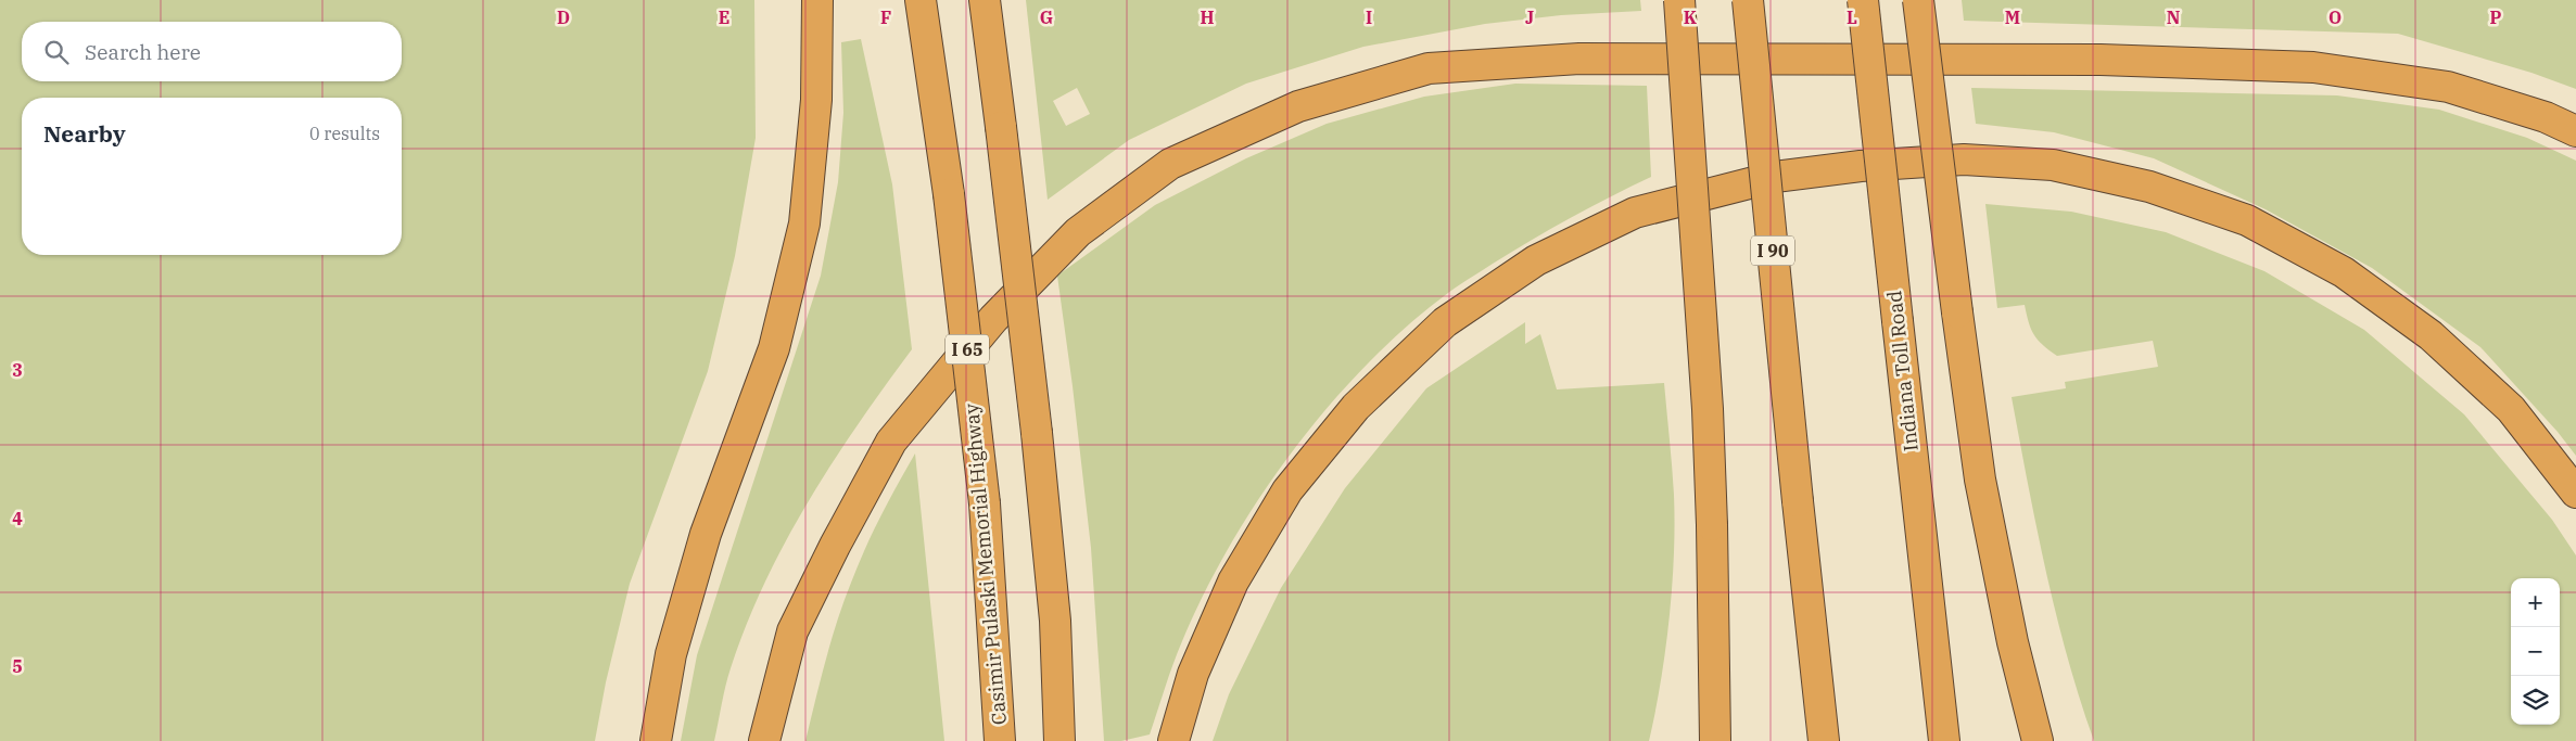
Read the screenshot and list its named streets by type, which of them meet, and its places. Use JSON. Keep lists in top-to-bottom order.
{
  "streets": {
    "highway": [
      "I 90",
      "I 65",
      "Indiana Toll Road",
      "Casimir Pulaski Memorial Highway"
    ]
  },
  "page": {
    "search": "Search here",
    "heading": ["Nearby", "0 results"],
    "map_buttons": ["+", "−"]
  },
  "grid": {
    "columns": [
      "D",
      "E",
      "F",
      "G",
      "H",
      "I",
      "J",
      "K",
      "L",
      "M",
      "N",
      "O",
      "P"
    ],
    "rows": ["3", "4", "5"]
  }
}
